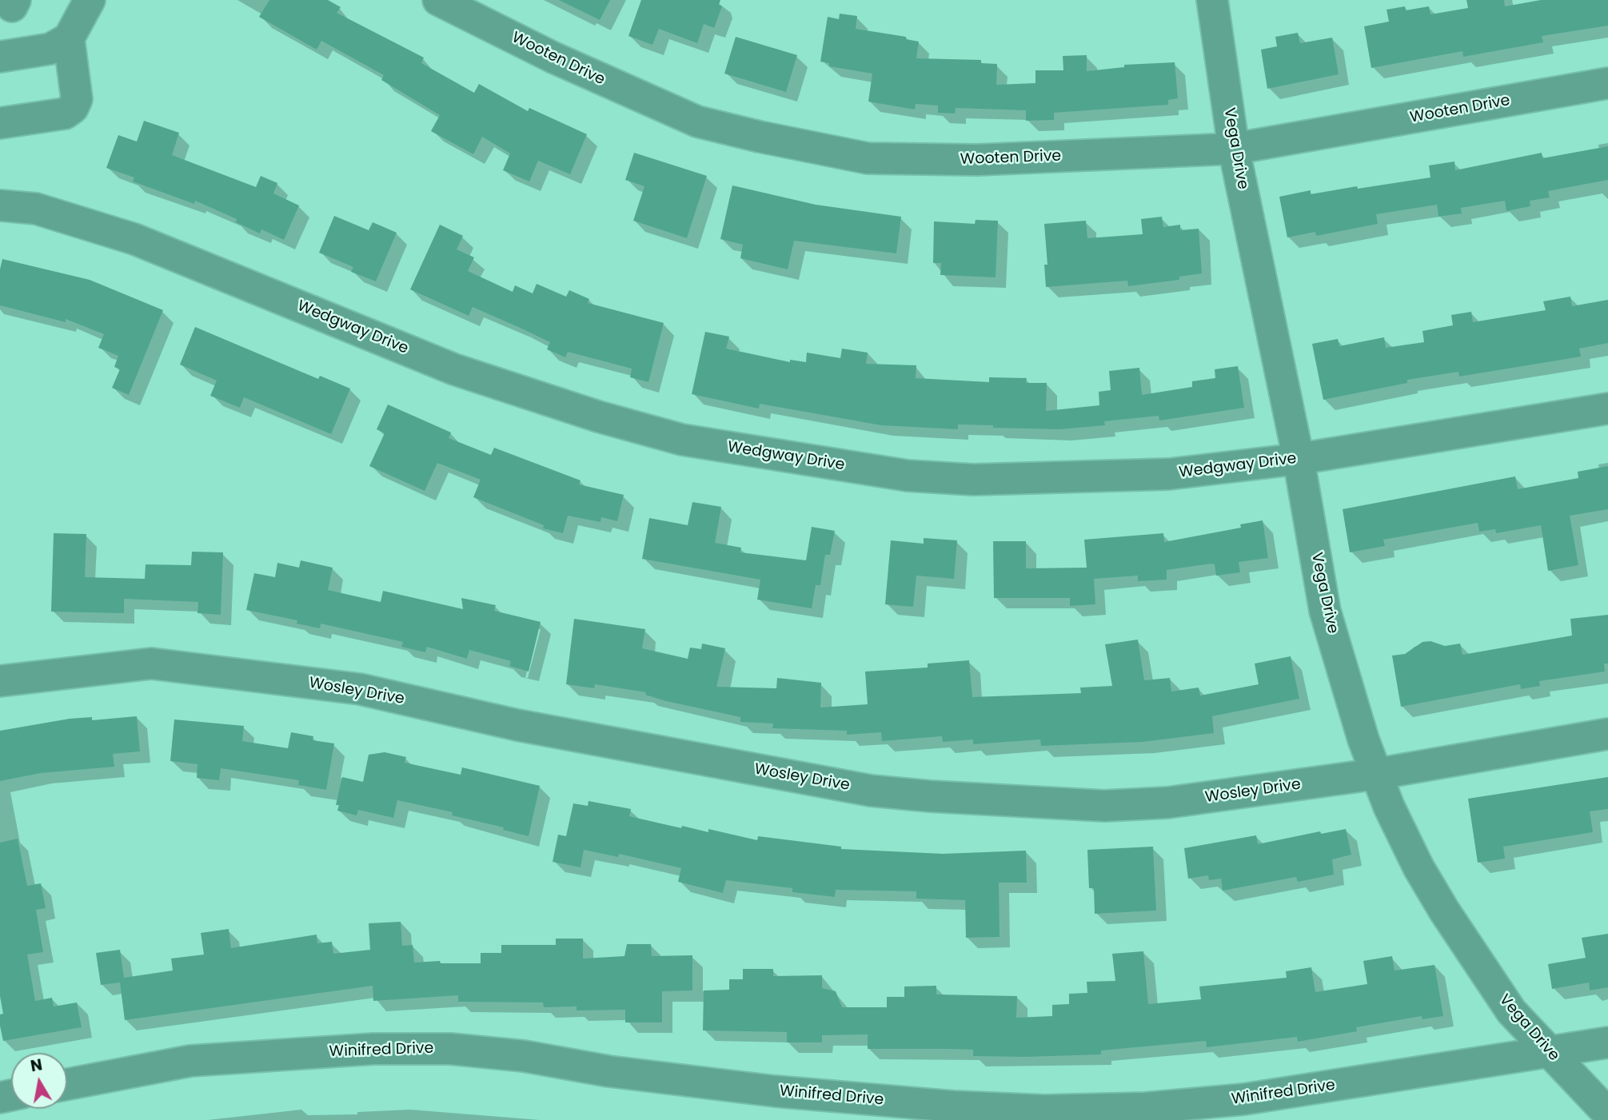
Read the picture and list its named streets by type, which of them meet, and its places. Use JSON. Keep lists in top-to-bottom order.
{
  "streets": {
    "street": [
      "Wooten Drive",
      "Vega Drive",
      "Wedgway Drive",
      "Wosley Drive",
      "Winifred Drive"
    ]
  },
  "crossings": [
    ["Wooten Drive", "Vega Drive"],
    ["Vega Drive", "Wedgway Drive"],
    ["Vega Drive", "Wosley Drive"],
    ["Vega Drive", "Winifred Drive"]
  ],
  "north": "top"
}
